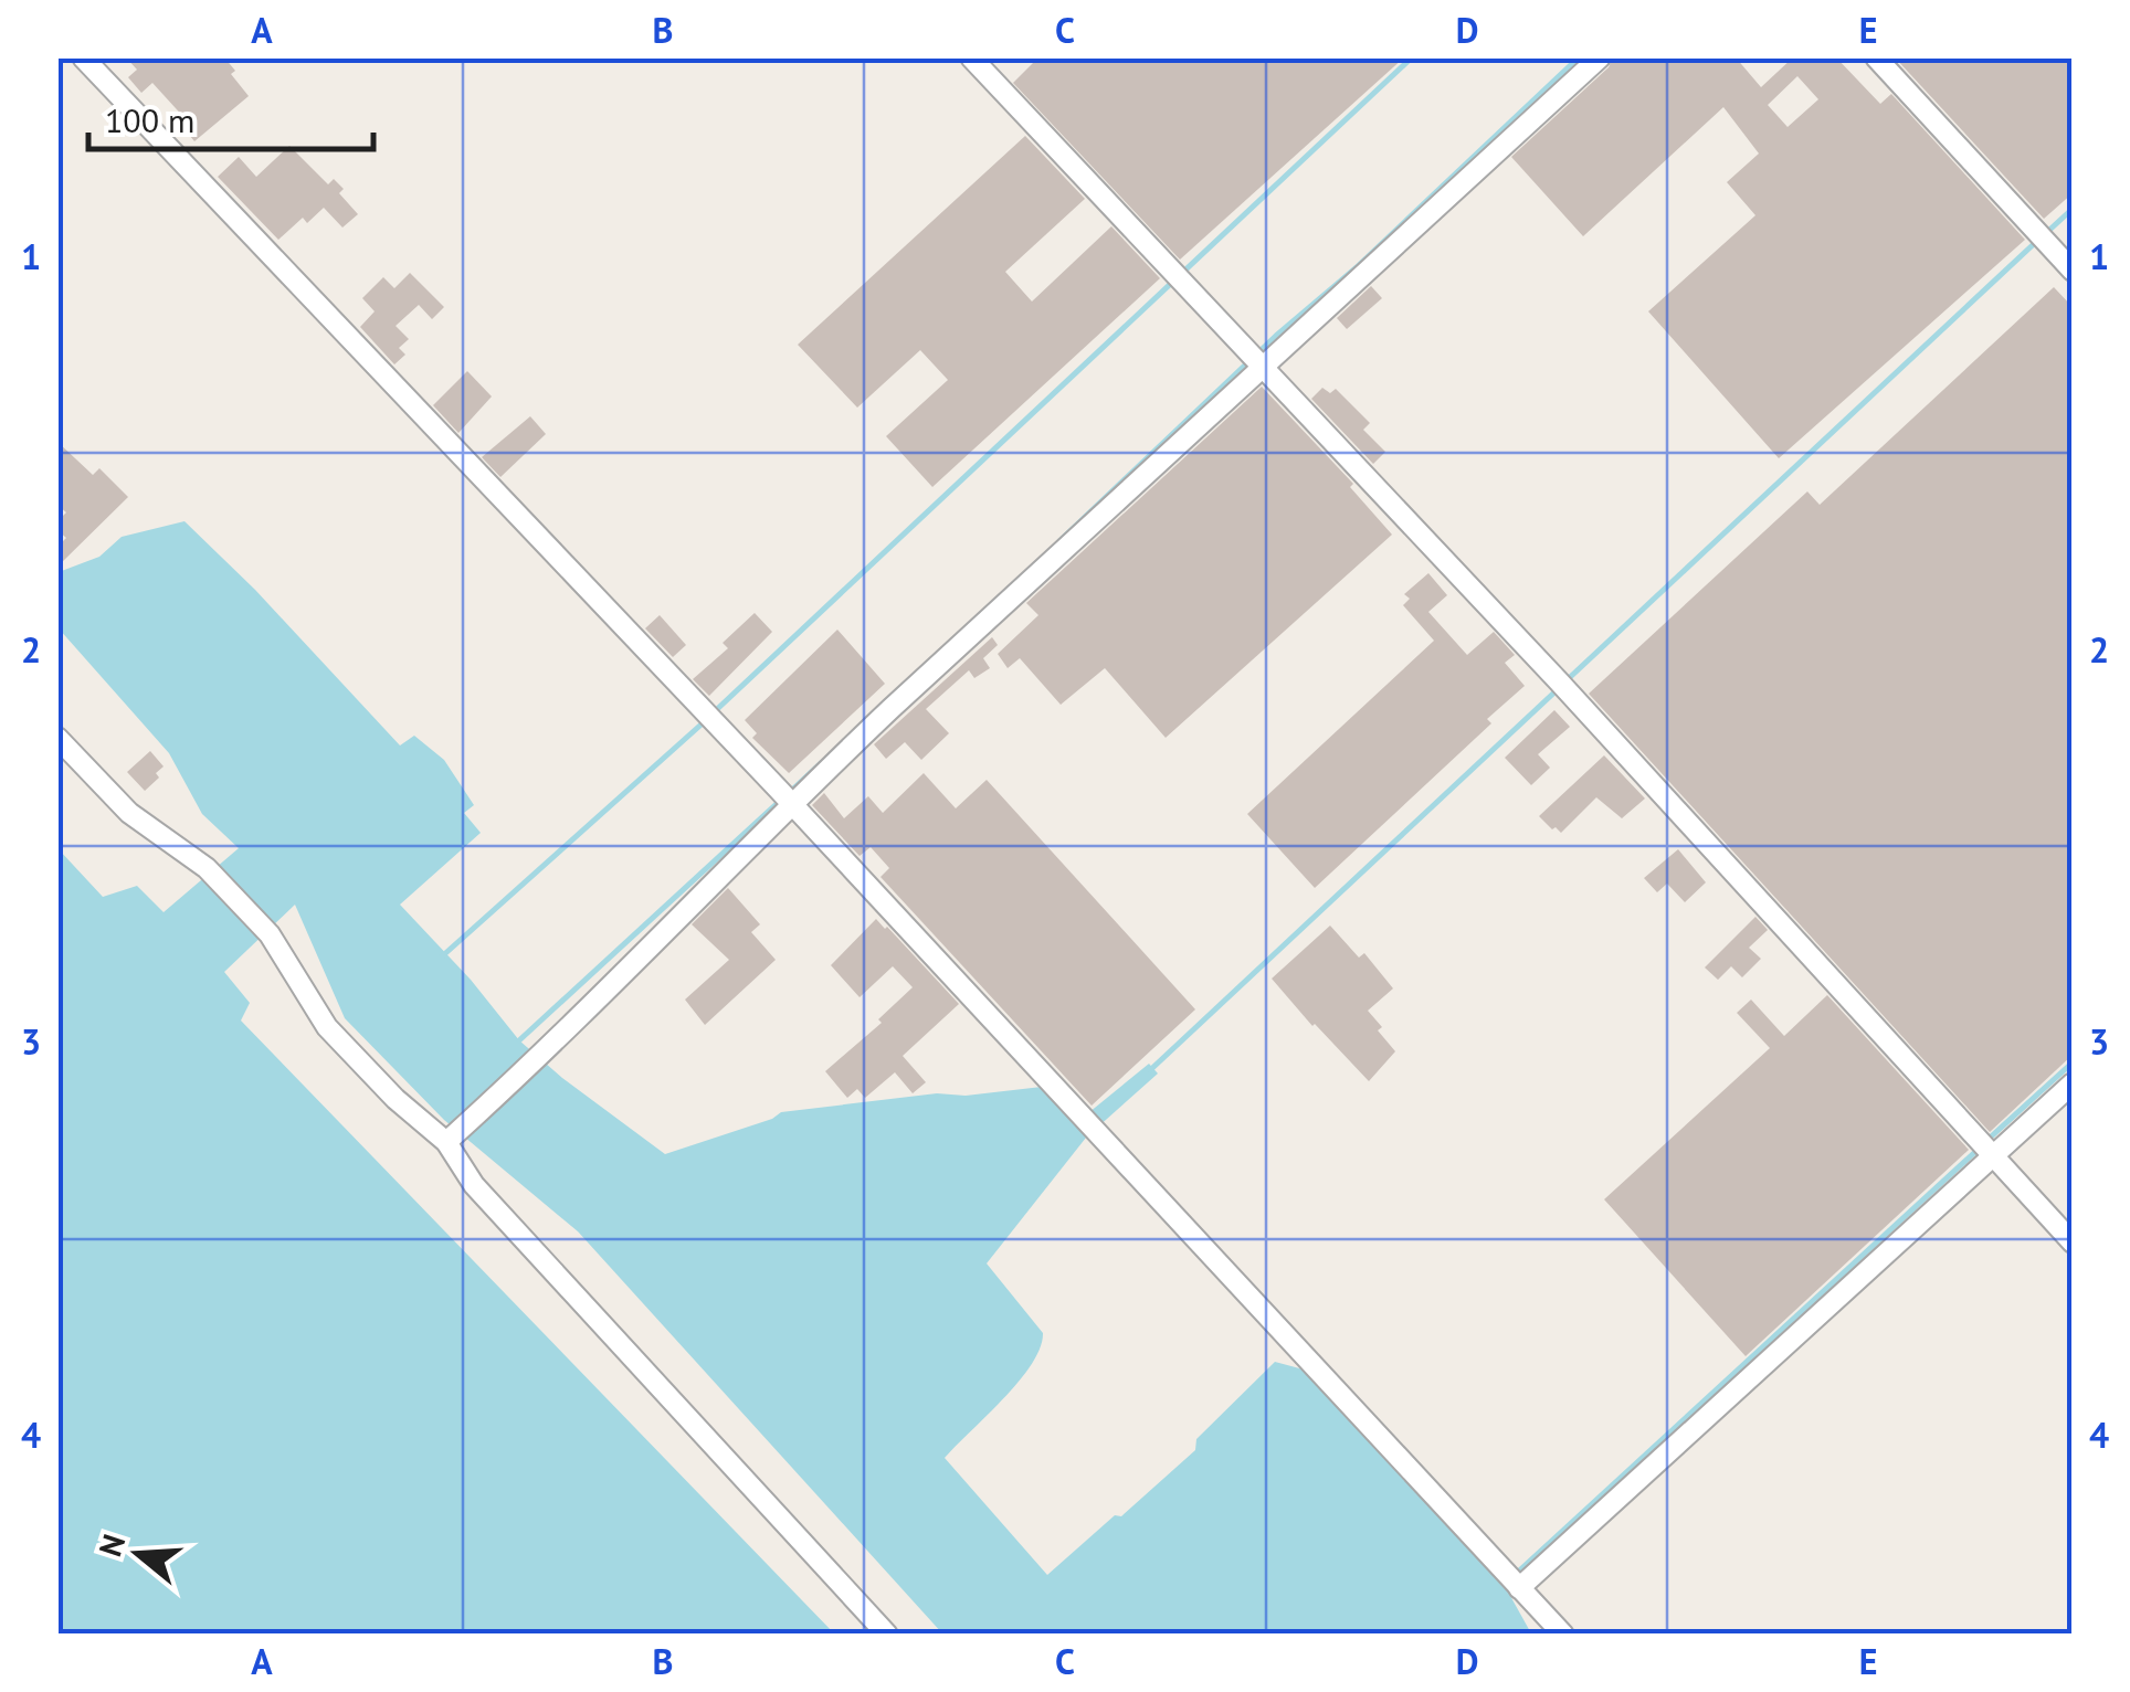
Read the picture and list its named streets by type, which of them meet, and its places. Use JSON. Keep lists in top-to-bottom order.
{
  "scale_bar": "100 m",
  "north": "left",
  "grid": {
    "columns": [
      "A",
      "B",
      "C",
      "D",
      "E"
    ],
    "rows": [
      "1",
      "2",
      "3",
      "4"
    ]
  }
}
